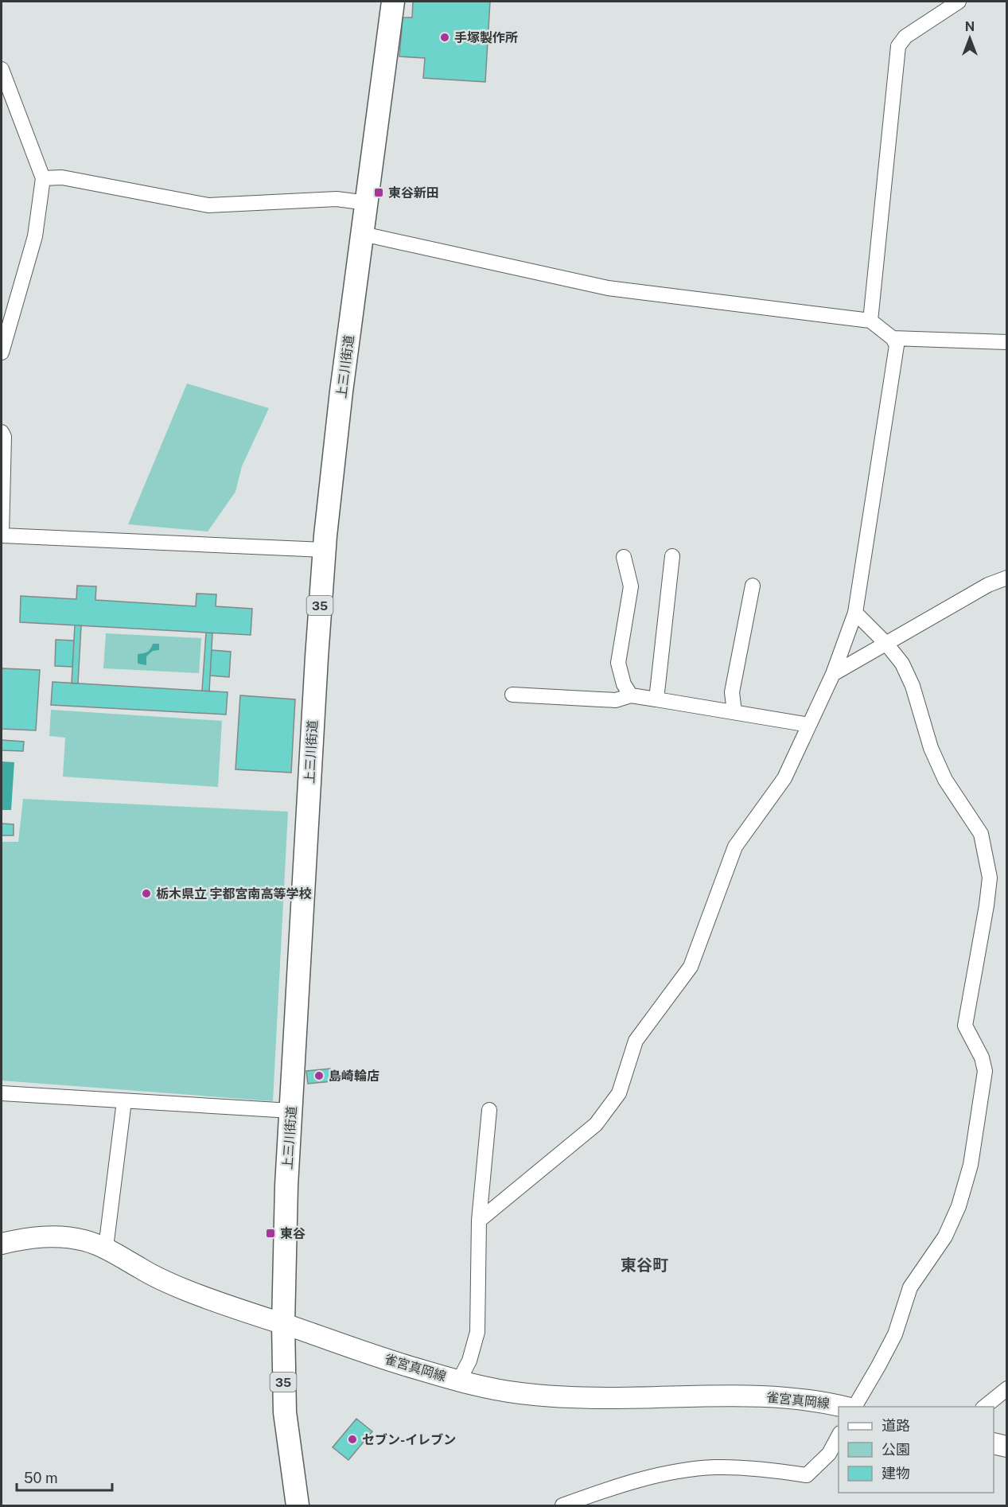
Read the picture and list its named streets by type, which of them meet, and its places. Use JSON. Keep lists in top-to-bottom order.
{
  "streets": {
    "main road": ["上三川街道", "35", "雀宮真岡線"]
  },
  "crossings": [
    ["上三川街道", "雀宮真岡線"]
  ],
  "districts": ["東谷町"],
  "places": {
    "other": [
      "手塚製作所",
      "栃木県立 宇都宮南高等学校",
      "島崎輪店",
      "セブン-イレブン"
    ],
    "transit": ["東谷新田", "東谷"]
  },
  "legend": ["道路", "公園", "建物"],
  "scale_bar": "50 m",
  "north": "top"
}
